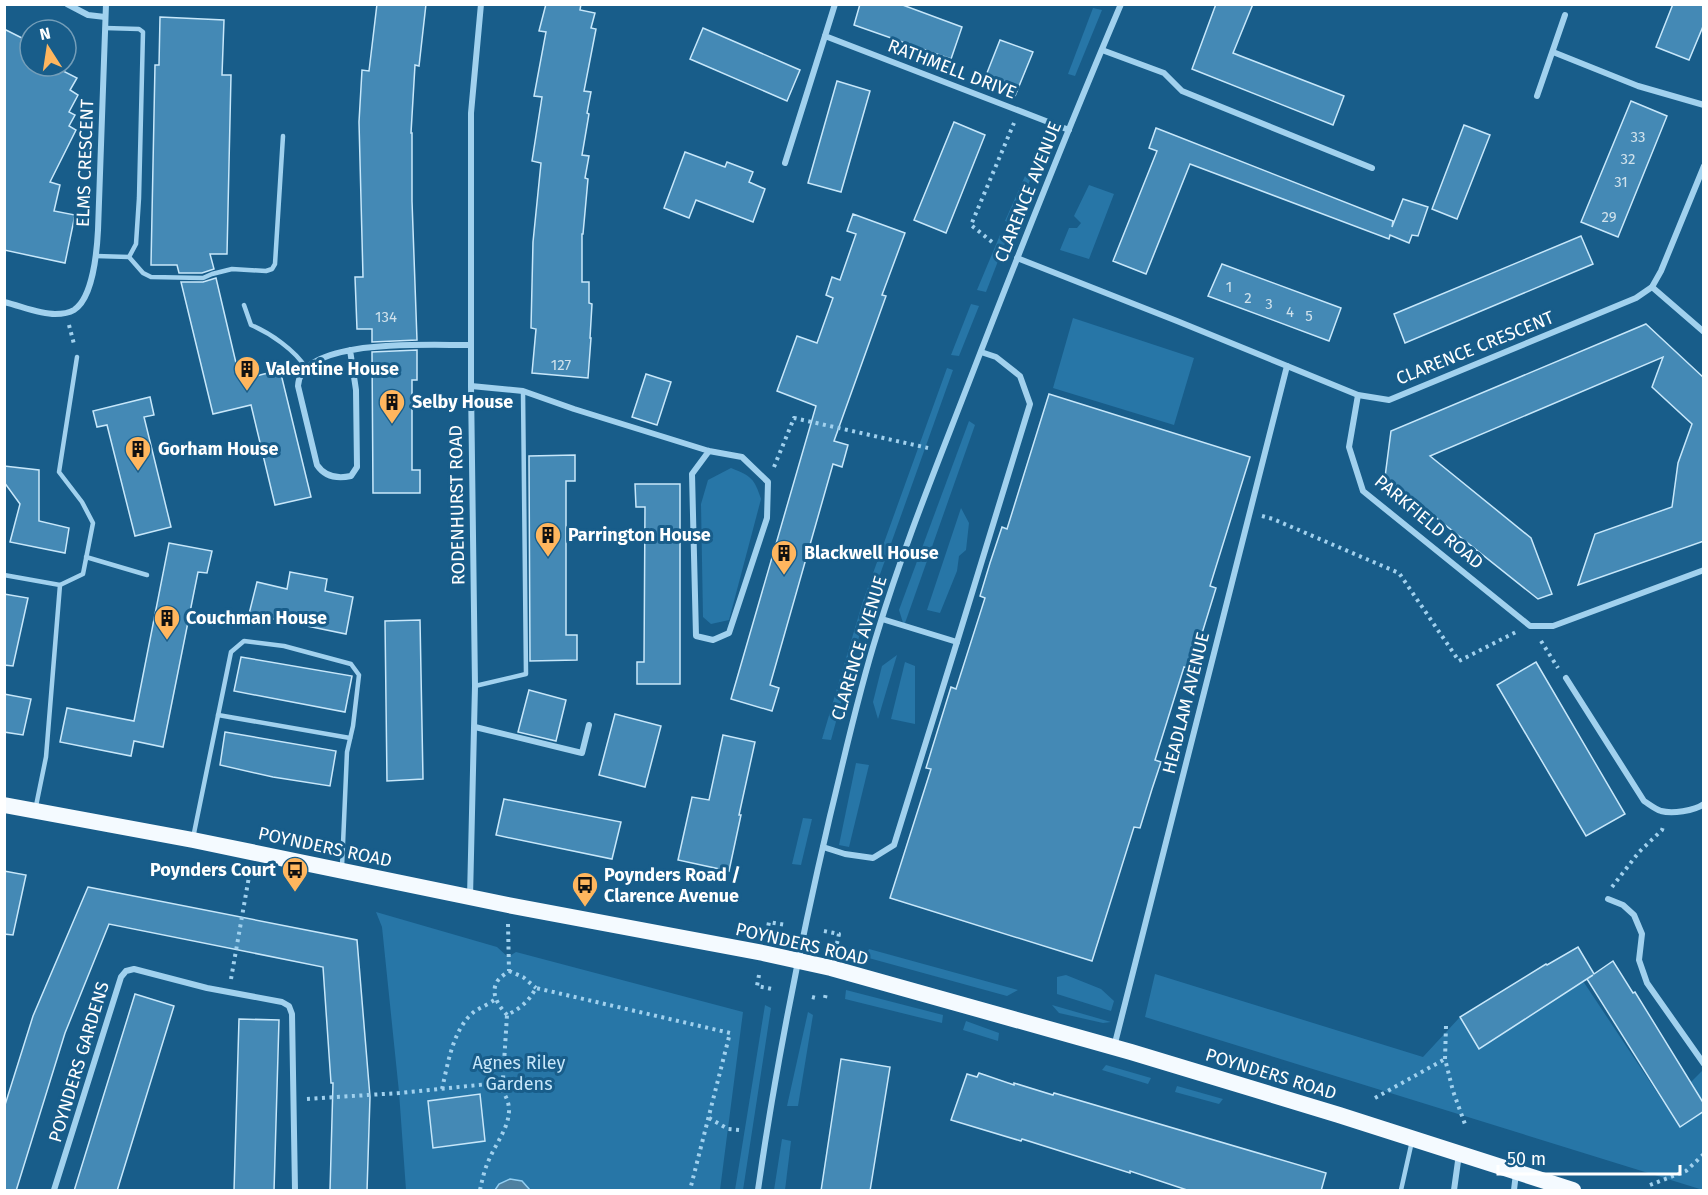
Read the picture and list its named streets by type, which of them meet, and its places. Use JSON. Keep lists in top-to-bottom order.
{
  "streets": {
    "highway": ["POYNDERS ROAD"],
    "street": [
      "RATHMELL DRIVE",
      "ELMS CRESCENT",
      "CLARENCE AVENUE",
      "CLARENCE CRESCENT",
      "RODENHURST ROAD",
      "PARKFIELD ROAD",
      "HEADLAM AVENUE",
      "POYNDERS GARDENS"
    ]
  },
  "crossings": [
    ["RATHMELL DRIVE", "CLARENCE AVENUE"],
    ["CLARENCE AVENUE", "CLARENCE CRESCENT"],
    ["CLARENCE AVENUE", "POYNDERS ROAD"],
    ["CLARENCE CRESCENT", "PARKFIELD ROAD"],
    ["CLARENCE CRESCENT", "HEADLAM AVENUE"],
    ["RODENHURST ROAD", "POYNDERS ROAD"],
    ["HEADLAM AVENUE", "POYNDERS ROAD"]
  ],
  "parks": ["Agnes Riley Gardens"],
  "places": {
    "building": [
      "Valentine House",
      "Selby House",
      "Gorham House",
      "Parrington House",
      "Blackwell House",
      "Couchman House"
    ],
    "bus stop": ["Poynders Court", "Poynders Road / Clarence Avenue"]
  },
  "house_numbers": [
    "33",
    "32",
    "31",
    "29",
    "1",
    "2",
    "3",
    "4",
    "5",
    "134",
    "127"
  ],
  "scale_bar": "50 m",
  "north": "top"
}
